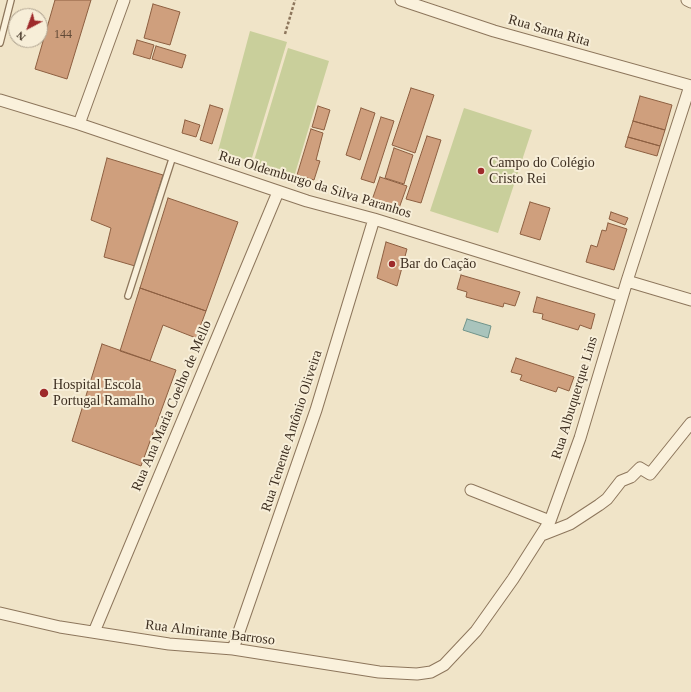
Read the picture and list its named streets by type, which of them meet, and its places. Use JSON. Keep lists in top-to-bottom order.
{
  "streets": {
    "street": [
      "Rua Santa Rita",
      "Rua Oldemburgo da Silva Paranhos",
      "Rua Albuquerque Lins",
      "Rua Ana Maria Coelho de Mello",
      "Rua Tenente Antônio Oliveira",
      "Rua Almirante Barroso"
    ]
  },
  "crossings": [
    ["Rua Santa Rita", "Rua Albuquerque Lins"],
    ["Rua Oldemburgo da Silva Paranhos", "Rua Albuquerque Lins"],
    ["Rua Oldemburgo da Silva Paranhos", "Rua Ana Maria Coelho de Mello"],
    ["Rua Oldemburgo da Silva Paranhos", "Rua Tenente Antônio Oliveira"],
    ["Rua Albuquerque Lins", "Rua Almirante Barroso"],
    ["Rua Ana Maria Coelho de Mello", "Rua Almirante Barroso"],
    ["Rua Tenente Antônio Oliveira", "Rua Almirante Barroso"]
  ],
  "places": ["Campo do Colégio Cristo Rei", "Bar do Cação", "Hospital Escola Portugal Ramalho"],
  "house_numbers": ["144"],
  "north": "bottom left"
}
